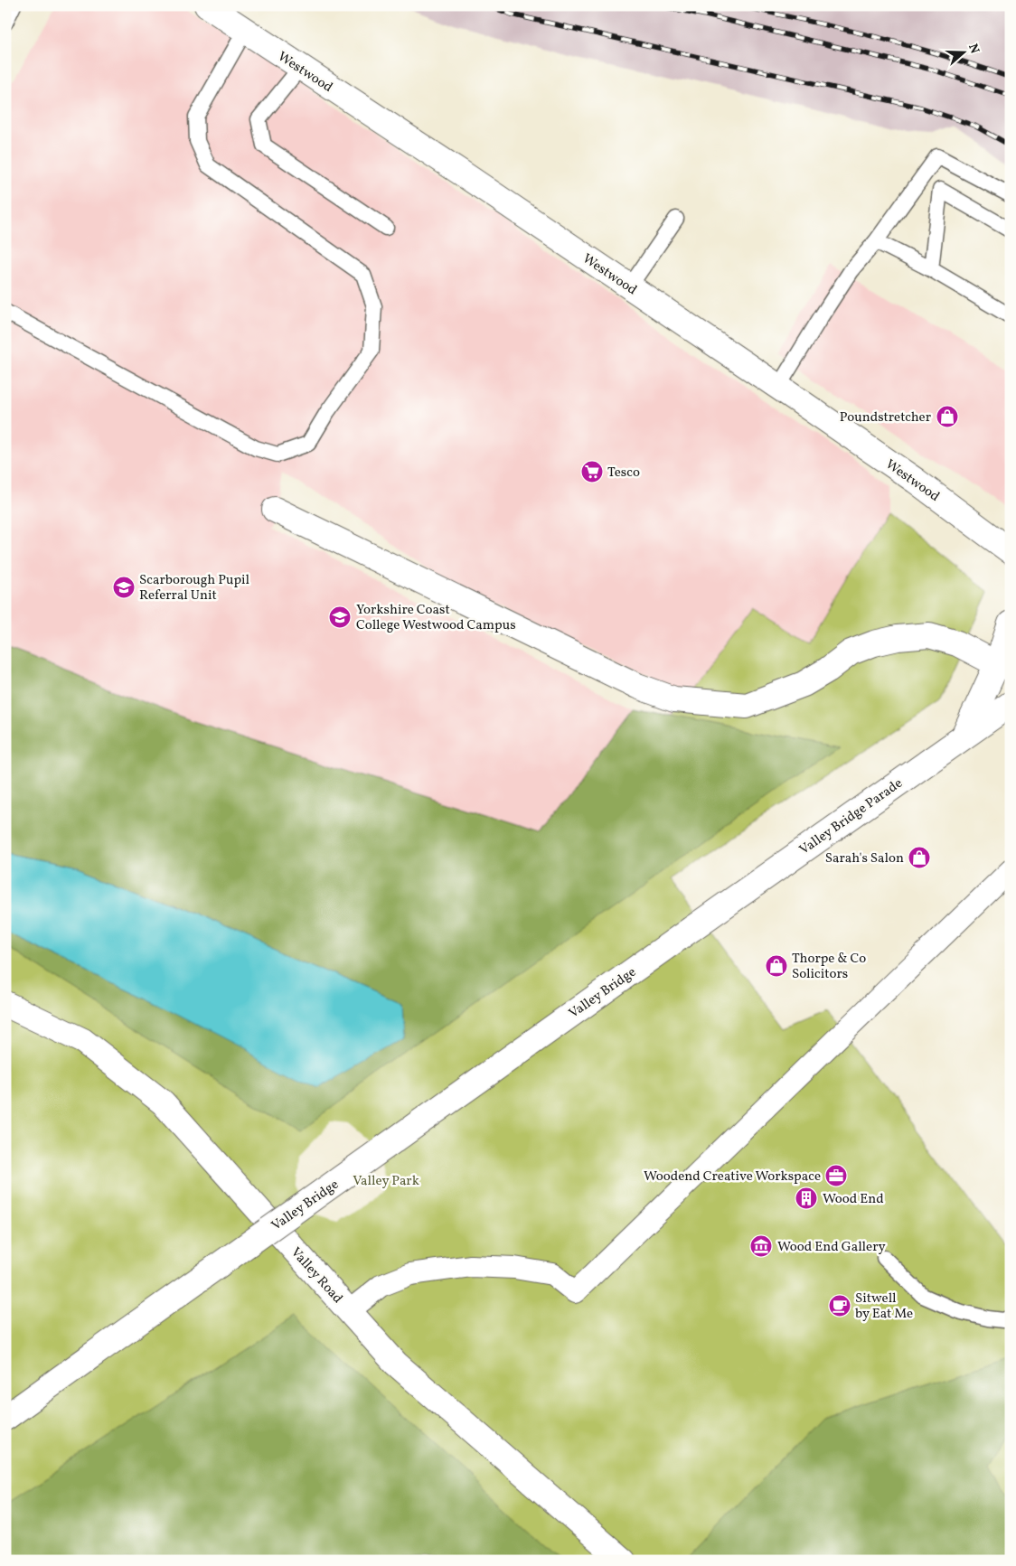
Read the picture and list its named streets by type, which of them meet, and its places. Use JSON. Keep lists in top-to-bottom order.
{
  "streets": {
    "main road": [
      "Westwood",
      "Valley Bridge Parade",
      "Valley Bridge",
      "Valley Road"
    ]
  },
  "crossings": [
    ["Valley Bridge Parade", "Valley Bridge"]
  ],
  "parks": ["Valley Park"],
  "places": {
    "shop": ["Poundstretcher", "Sarah's Salon", "Thorpe & Co Solicitors"],
    "supermarket": ["Tesco"],
    "school or university": ["Scarborough Pupil Referral Unit", "Yorkshire Coast College Westwood Campus"],
    "office": ["Woodend Creative Workspace"],
    "building": ["Wood End"],
    "museum": ["Wood End Gallery"],
    "cafe": ["Sitwell by Eat Me"]
  },
  "north": "right"
}
